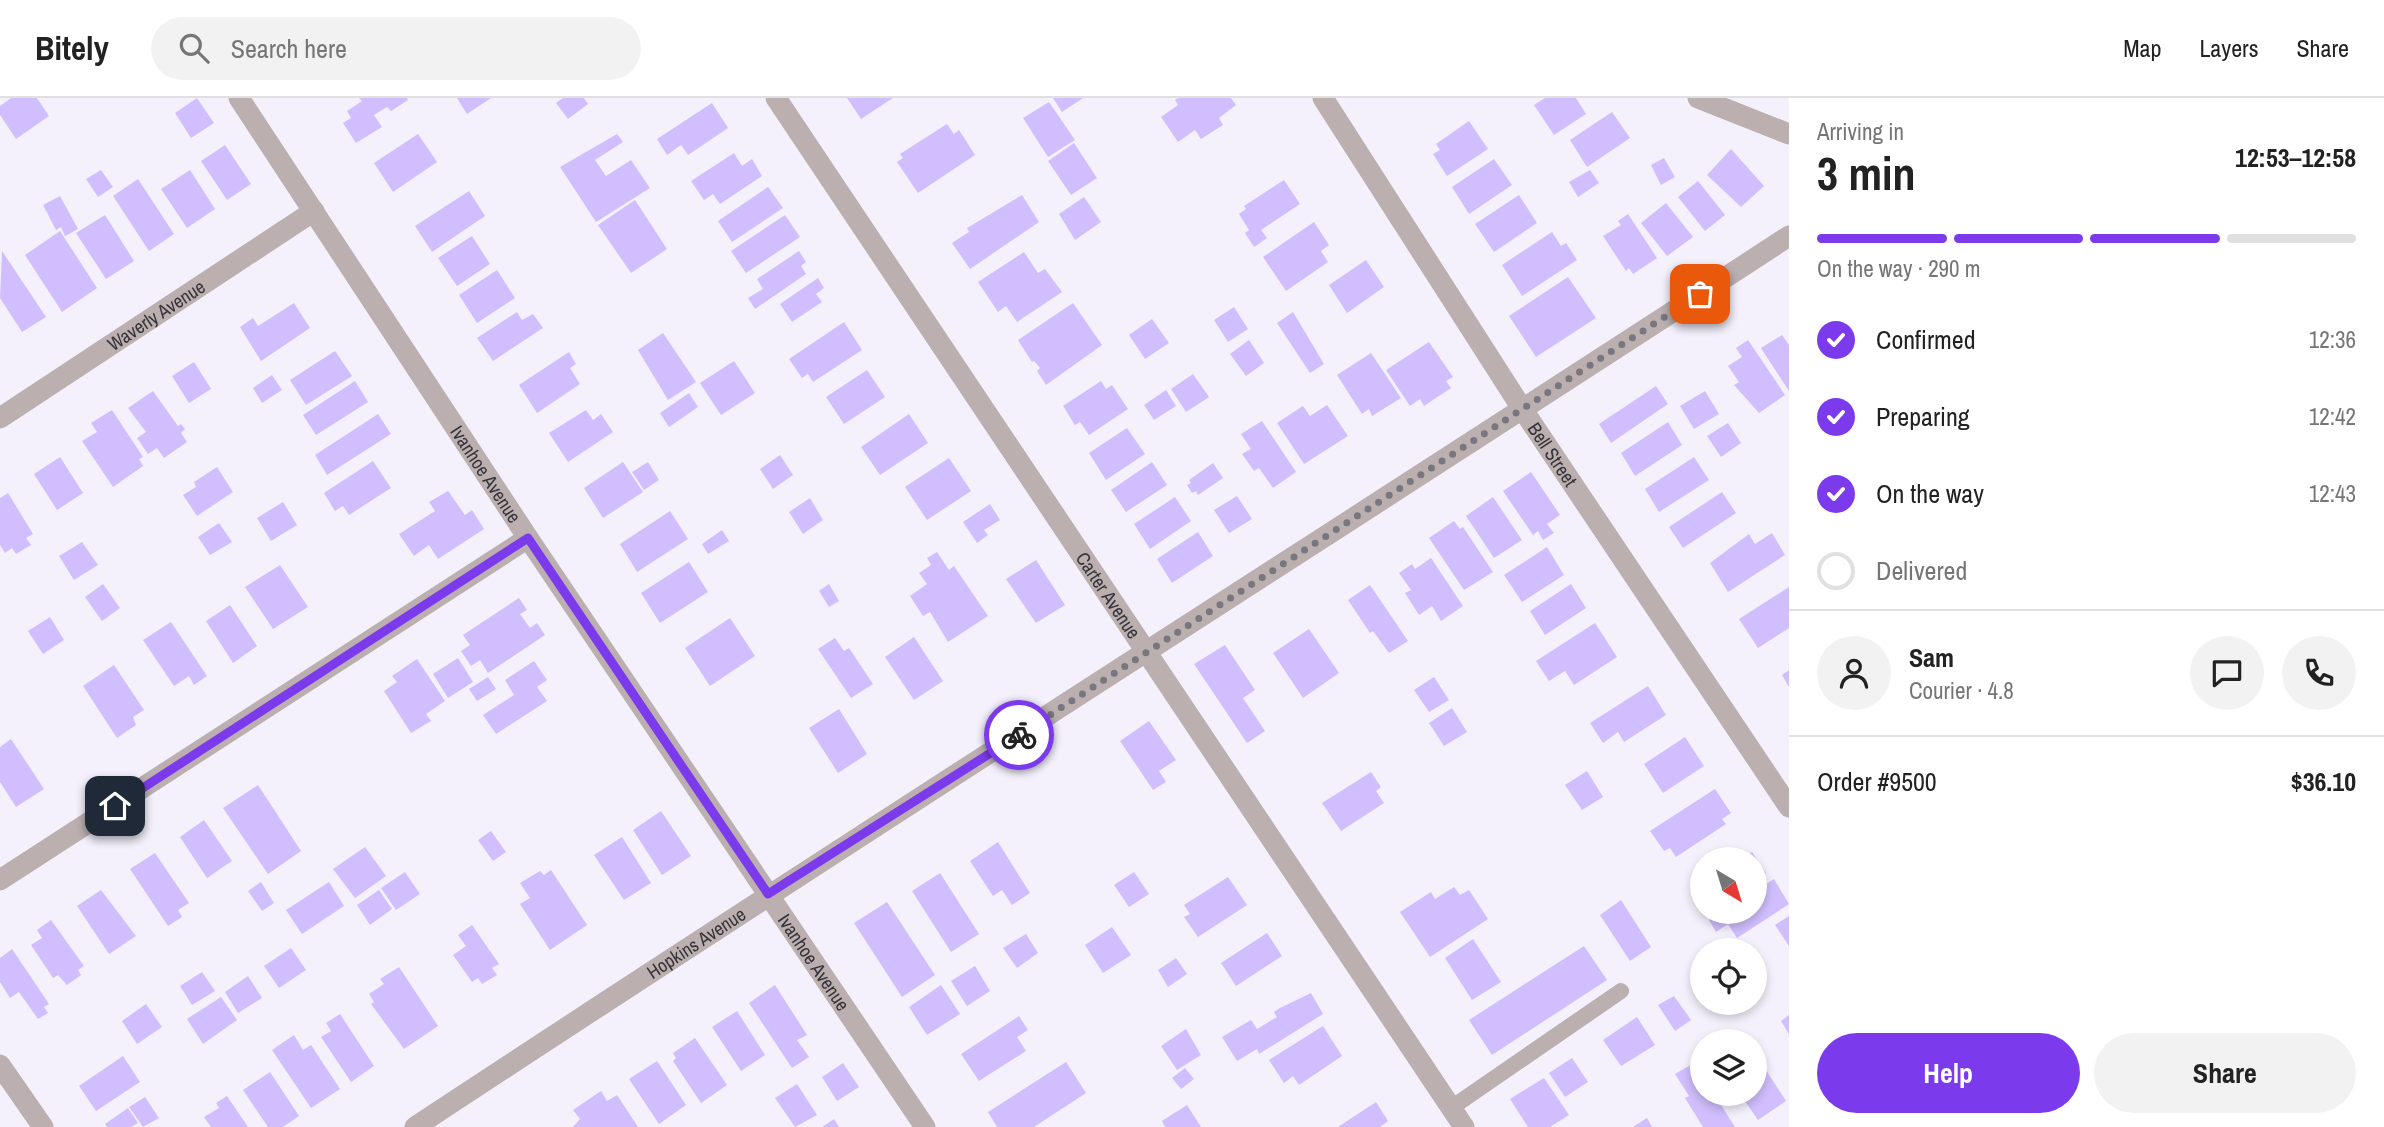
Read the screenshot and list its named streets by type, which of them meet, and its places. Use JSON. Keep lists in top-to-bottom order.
{
  "streets": {
    "street": [
      "Waverly Avenue",
      "Bell Street",
      "Ivanhoe Avenue",
      "Carter Avenue",
      "Hopkins Avenue"
    ]
  },
  "crossings": [
    ["Waverly Avenue", "Ivanhoe Avenue"],
    ["Bell Street", "Hopkins Avenue"],
    ["Ivanhoe Avenue", "Hopkins Avenue"],
    ["Carter Avenue", "Hopkins Avenue"]
  ],
  "north": "bottom right",
  "page": {
    "header": "Bitely",
    "search": "Search here",
    "nav": ["Map", "Layers", "Share"],
    "heading": ["3 min", "Arriving in", "12:53–12:58"],
    "panel": [
      "Sam",
      "Courier · 4.8",
      "Order #9500",
      "$36.10"
    ],
    "bar": "On the way · 290 m",
    "list": [
      ["Confirmed", "12:36"],
      ["Preparing", "12:42"],
      ["On the way", "12:43"],
      "Delivered"
    ],
    "buttons": ["Help", "Share"]
  }
}
